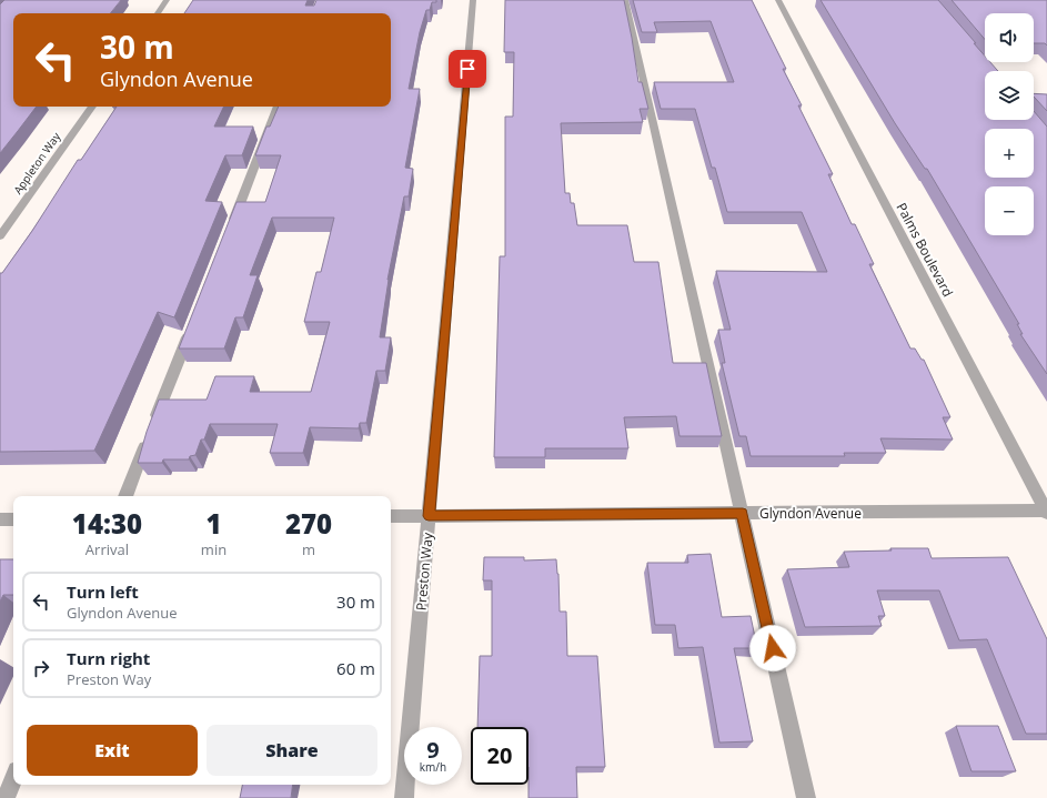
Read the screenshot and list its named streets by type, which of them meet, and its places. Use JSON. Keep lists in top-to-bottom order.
{
  "streets": {
    "street": [
      "Appleton Way",
      "Palms Boulevard",
      "Glyndon Avenue",
      "Preston Way"
    ]
  },
  "crossings": [
    ["Palms Boulevard", "Glyndon Avenue"],
    ["Glyndon Avenue", "Preston Way"]
  ],
  "page": {
    "map_buttons": ["+", "−"],
    "turn": ["30 m", "Glyndon Avenue"],
    "eta": [
      "14:30",
      "Arrival",
      "1",
      "min",
      "270",
      "m"
    ],
    "list": [
      {
        "name": "Turn left",
        "note": "Glyndon Avenue",
        "value": "30 m"
      },
      {
        "name": "Turn right",
        "note": "Preston Way",
        "value": "60 m"
      }
    ],
    "buttons": ["Exit", "Share"],
    "speed": "9 km/h",
    "limit": "20"
  }
}
